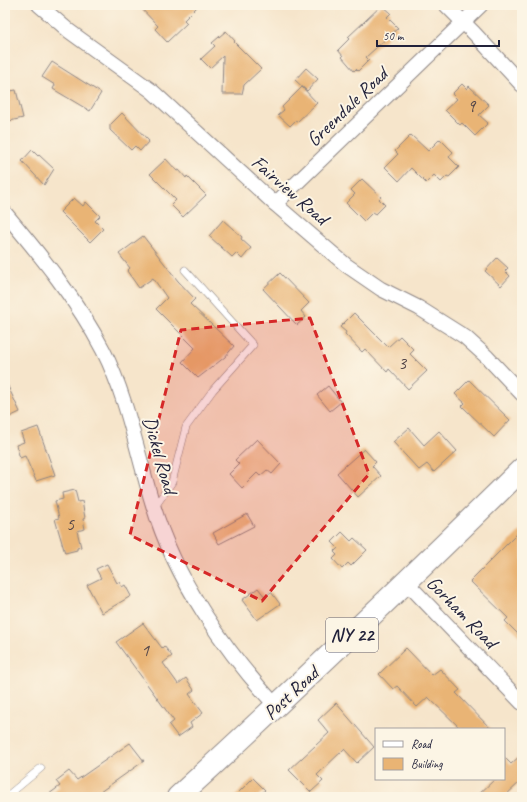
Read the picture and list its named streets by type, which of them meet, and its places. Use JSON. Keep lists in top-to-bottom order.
{
  "streets": {
    "main road": ["NY 22", "Post Road"],
    "street": [
      "Greendale Road",
      "Fairview Road",
      "Dickel Road",
      "Gorham Road"
    ]
  },
  "crossings": [
    ["Greendale Road", "Fairview Road"],
    ["Dickel Road", "Post Road"],
    ["Gorham Road", "Post Road"]
  ],
  "house_numbers": [
    "9",
    "3",
    "5",
    "1"
  ],
  "legend": ["Road", "Building"],
  "scale_bar": "50 m"
}
